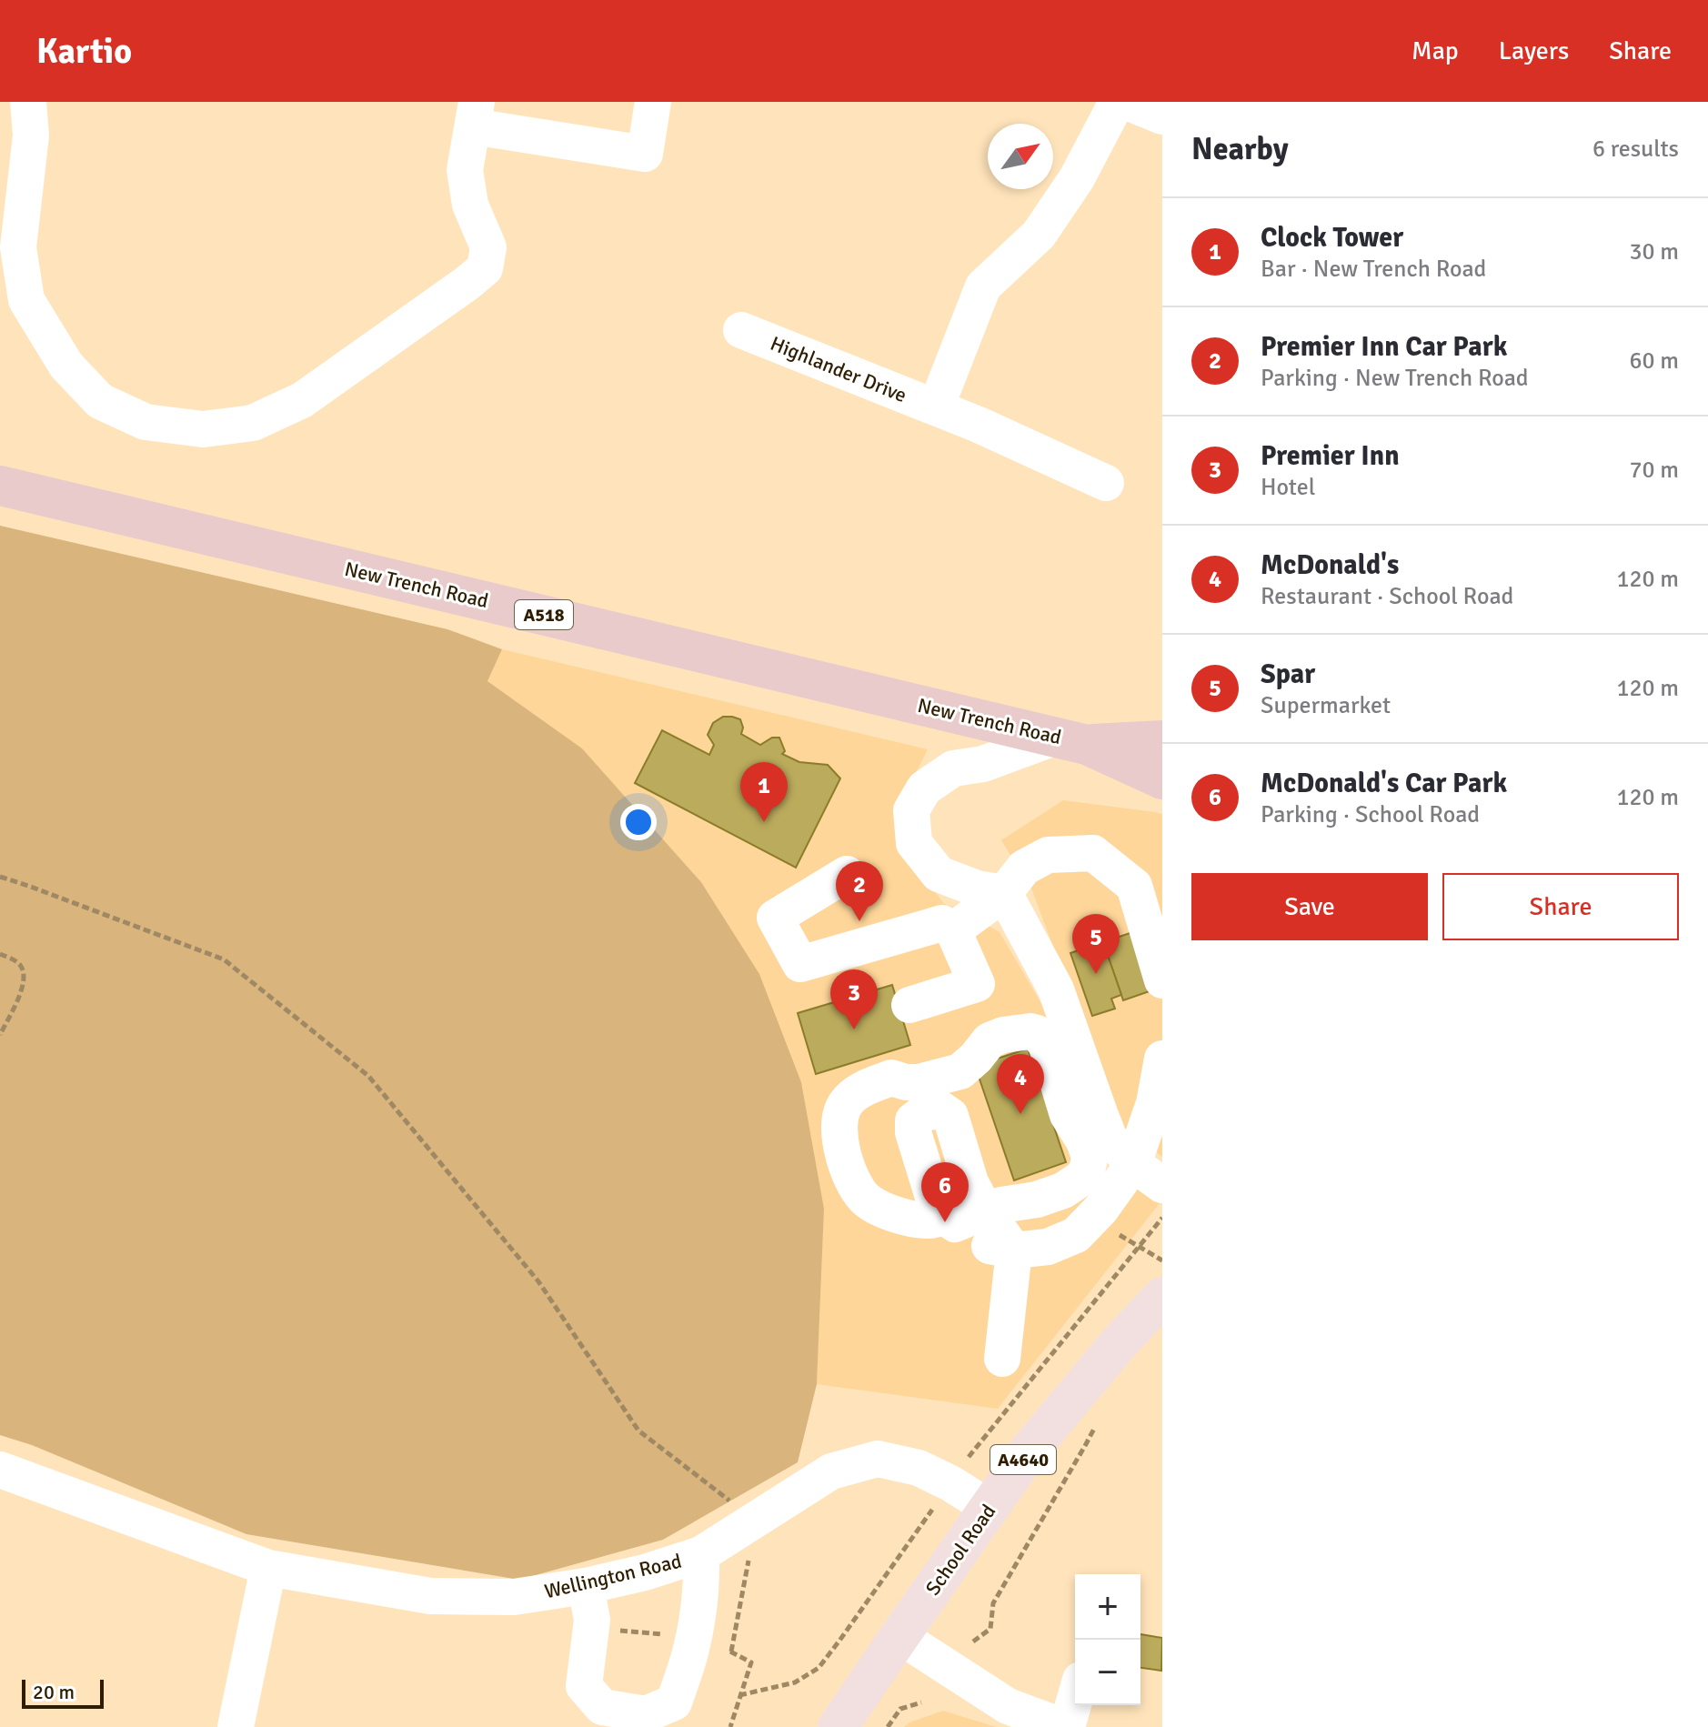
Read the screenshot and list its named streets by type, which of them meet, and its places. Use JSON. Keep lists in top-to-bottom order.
{
  "streets": {
    "highway": ["New Trench Road", "A518"],
    "main road": ["A4640", "School Road"],
    "street": ["Highlander Drive", "Wellington Road"]
  },
  "crossings": [
    ["A4640", "School Road"],
    ["School Road", "Wellington Road"]
  ],
  "scale_bar": "20 m",
  "north": "top right",
  "page": {
    "header": "Kartio",
    "nav": ["Map", "Layers", "Share"],
    "heading": ["Nearby", "6 results"],
    "list": [
      {
        "mark": "1",
        "name": "Clock Tower",
        "note": "Bar · New Trench Road",
        "value": "30 m"
      },
      {
        "mark": "2",
        "name": "Premier Inn Car Park",
        "note": "Parking · New Trench Road",
        "value": "60 m"
      },
      {
        "mark": "3",
        "name": "Premier Inn",
        "note": "Hotel",
        "value": "70 m"
      },
      {
        "mark": "4",
        "name": "McDonald's",
        "note": "Restaurant · School Road",
        "value": "120 m"
      },
      {
        "mark": "5",
        "name": "Spar",
        "note": "Supermarket",
        "value": "120 m"
      },
      {
        "mark": "6",
        "name": "McDonald's Car Park",
        "note": "Parking · School Road",
        "value": "120 m"
      }
    ],
    "pins": [
      "1",
      "2",
      "5",
      "3",
      "4",
      "6"
    ],
    "buttons": ["Save", "Share"],
    "map_buttons": ["+", "−"],
    "scale": "20 m"
  }
}
